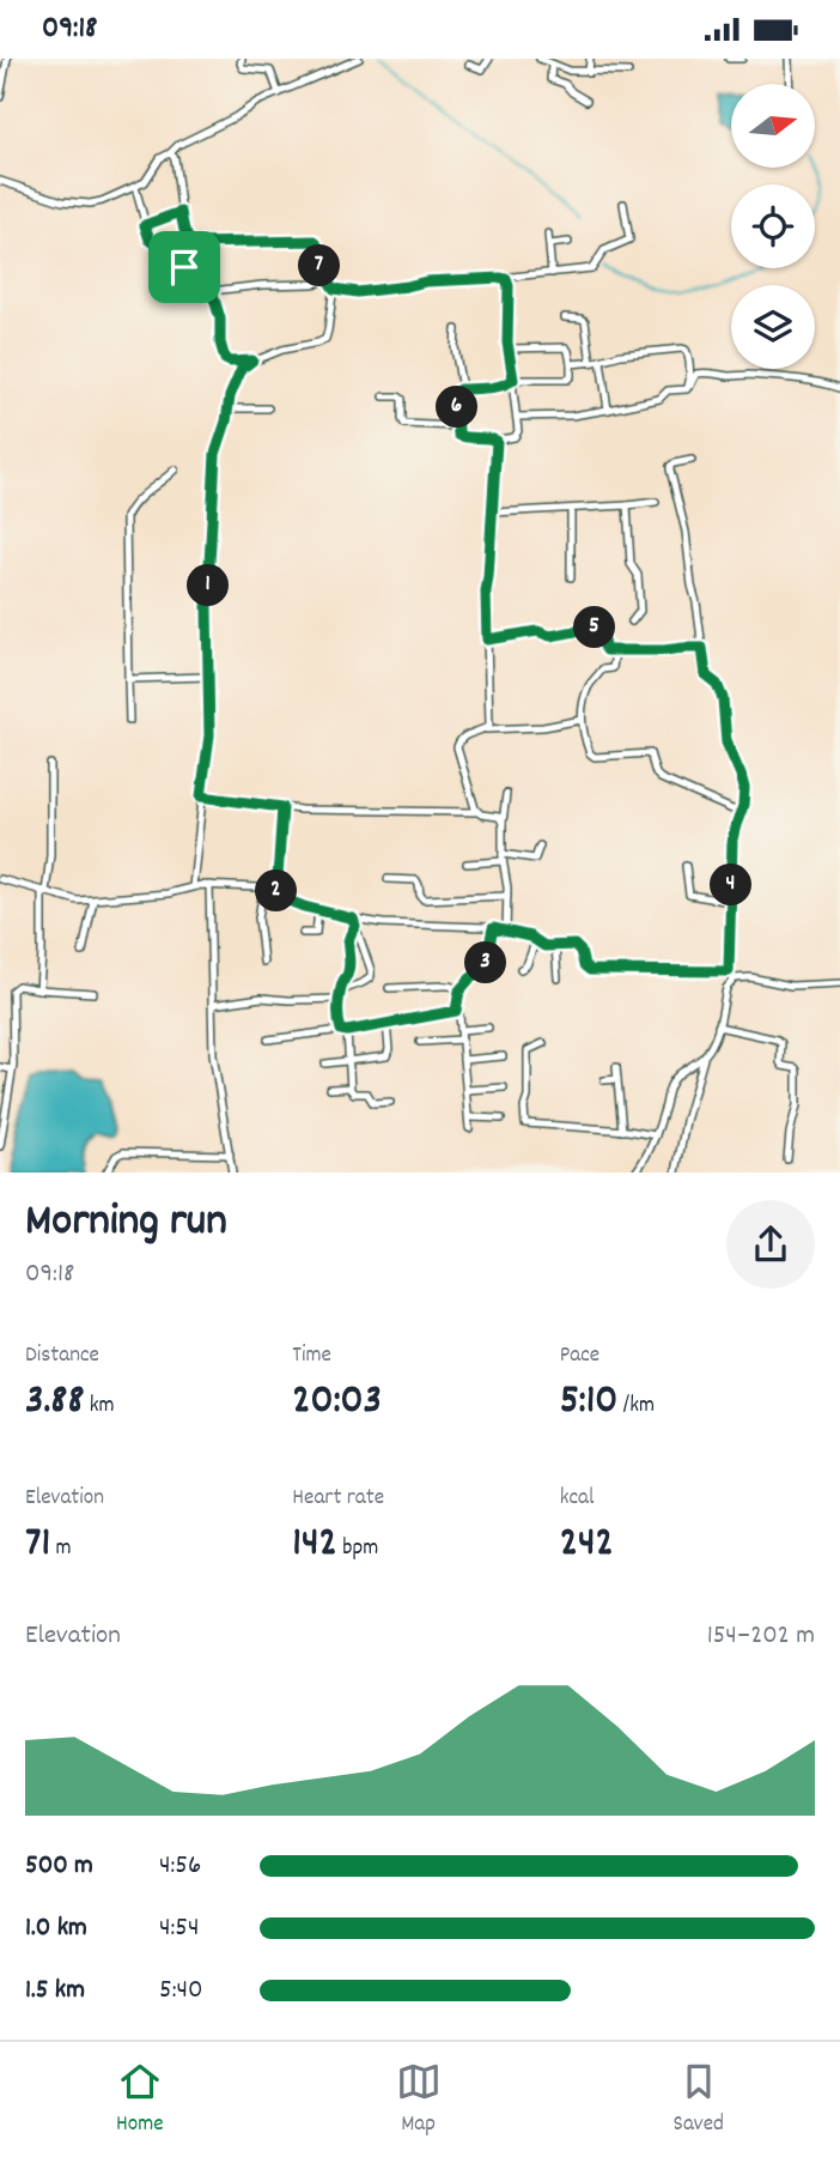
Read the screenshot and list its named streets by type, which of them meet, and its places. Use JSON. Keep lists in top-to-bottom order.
{
  "north": "right",
  "page": {
    "status": "09:18",
    "pins": [
      "7",
      "6",
      "1",
      "5",
      "4",
      "2",
      "3"
    ],
    "heading": ["Morning run", "09:18"],
    "stats": [
      ["Distance", "3.88 km"],
      ["Time", "20:03"],
      ["Pace", "5:10 /km"],
      ["Elevation", "71 m"],
      ["Heart rate", "142 bpm"],
      ["kcal", "242"]
    ],
    "chart": ["Elevation", "154–202 m"],
    "list": [
      {
        "name": "500 m",
        "note": "4:56"
      },
      {
        "name": "1.0 km",
        "note": "4:54"
      },
      {
        "name": "1.5 km",
        "note": "5:40"
      }
    ],
    "tabs": ["Home", "Map", "Saved"]
  }
}
